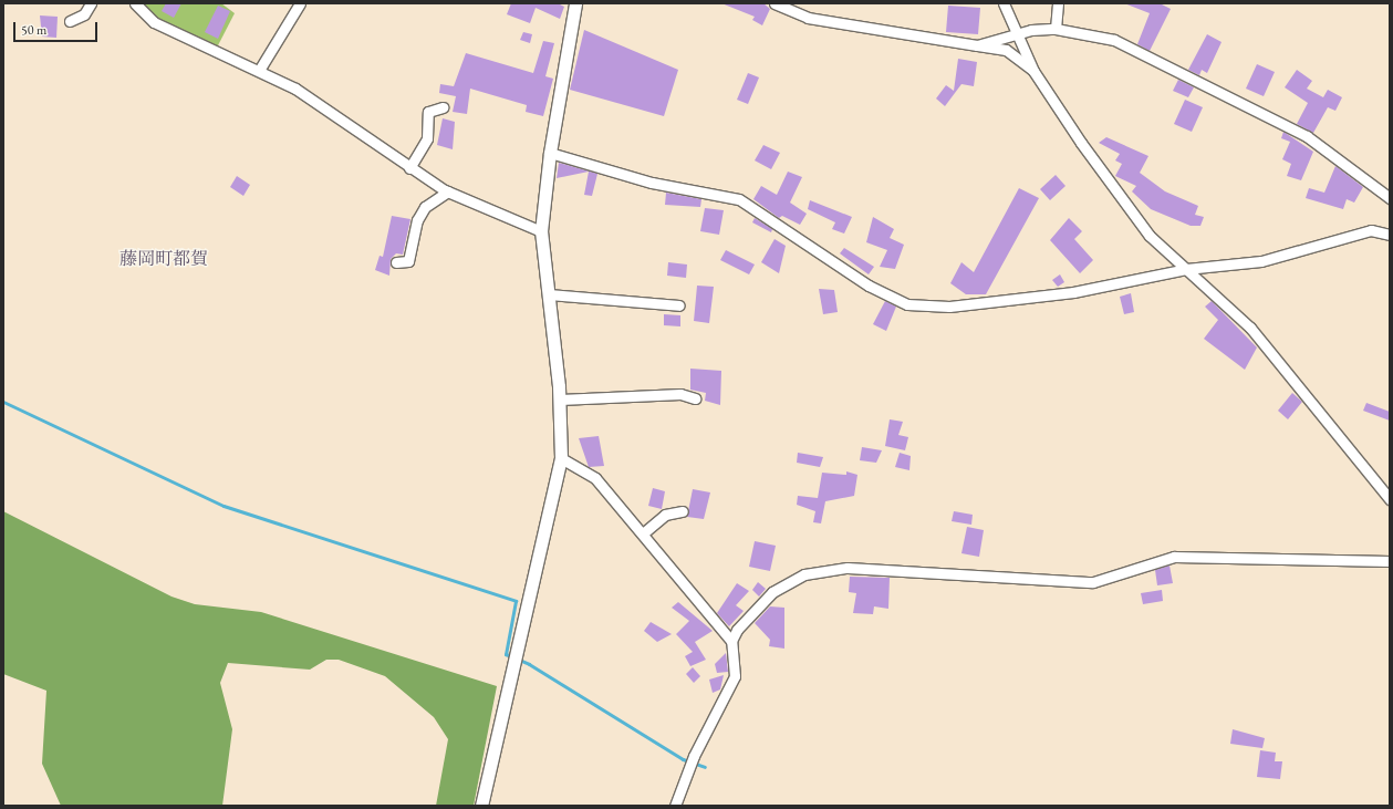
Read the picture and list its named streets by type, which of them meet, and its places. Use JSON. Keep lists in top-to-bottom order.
{
  "districts": ["藤岡町都賀"],
  "scale_bar": "50 m"
}
